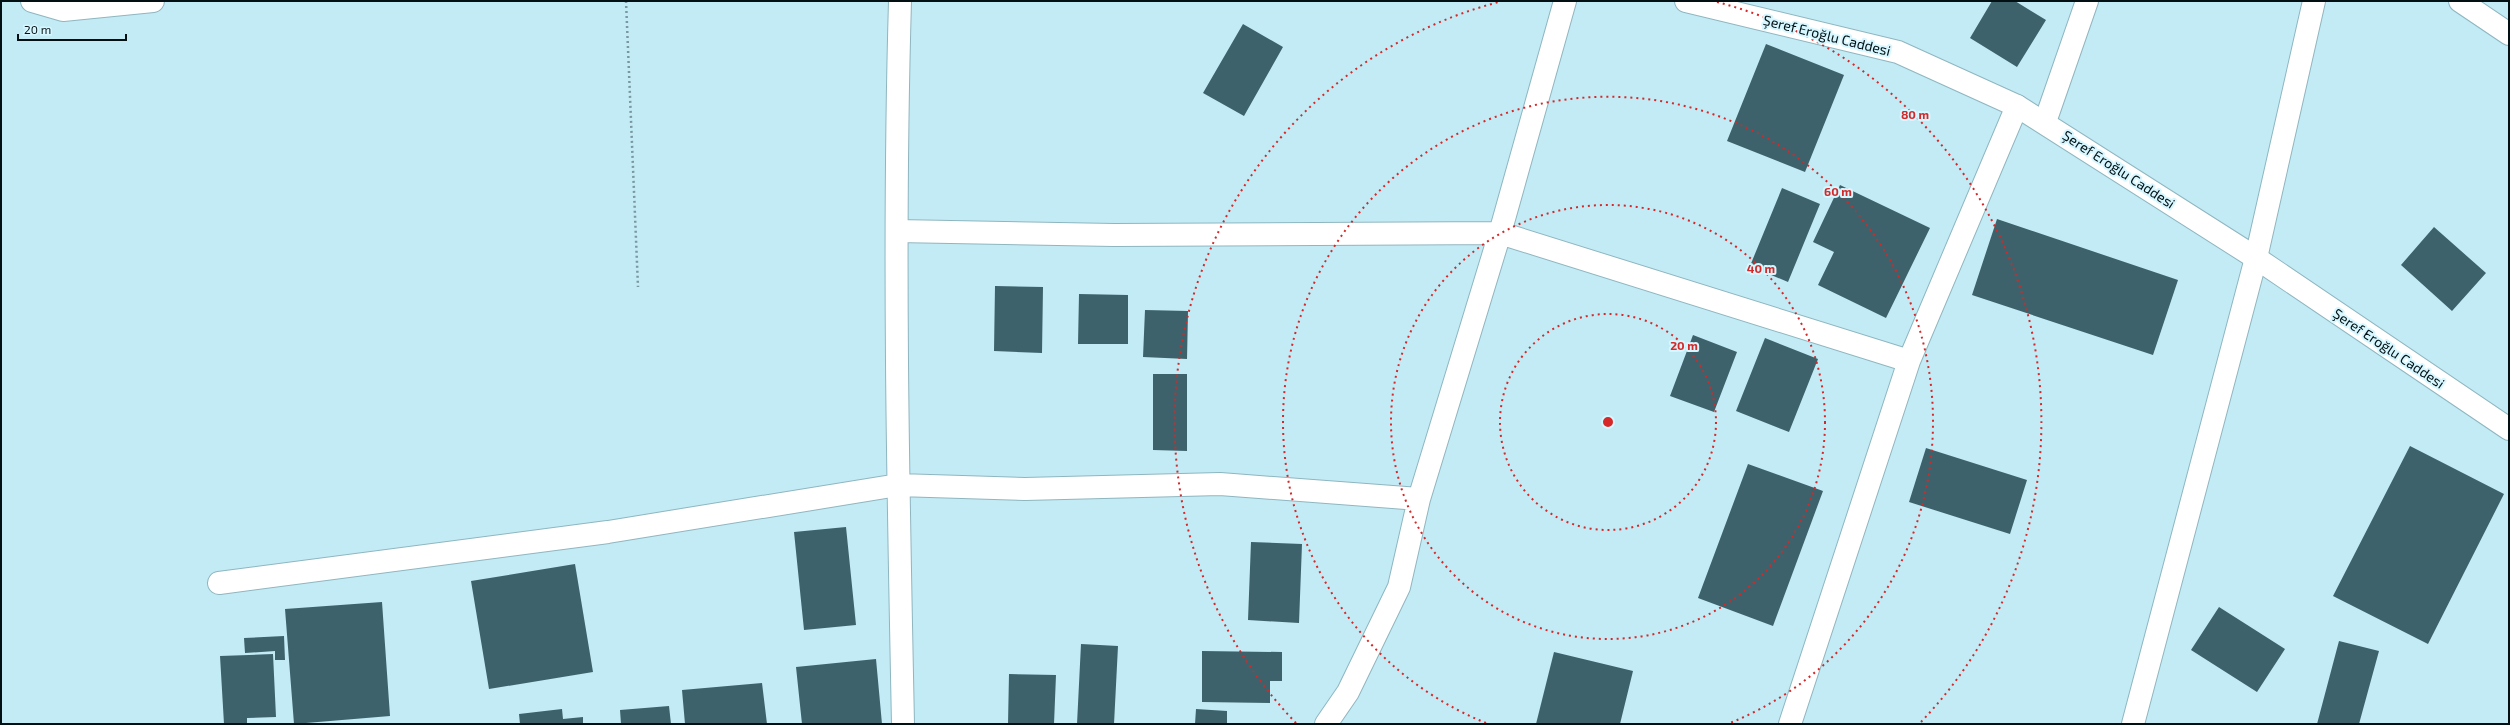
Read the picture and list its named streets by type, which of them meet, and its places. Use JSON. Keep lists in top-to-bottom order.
{
  "streets": {
    "street": ["Şeref Eroğlu Caddesi"]
  },
  "scale_bar": "20 m",
  "rings": [
    "80 m",
    "60 m",
    "40 m",
    "20 m"
  ]
}
